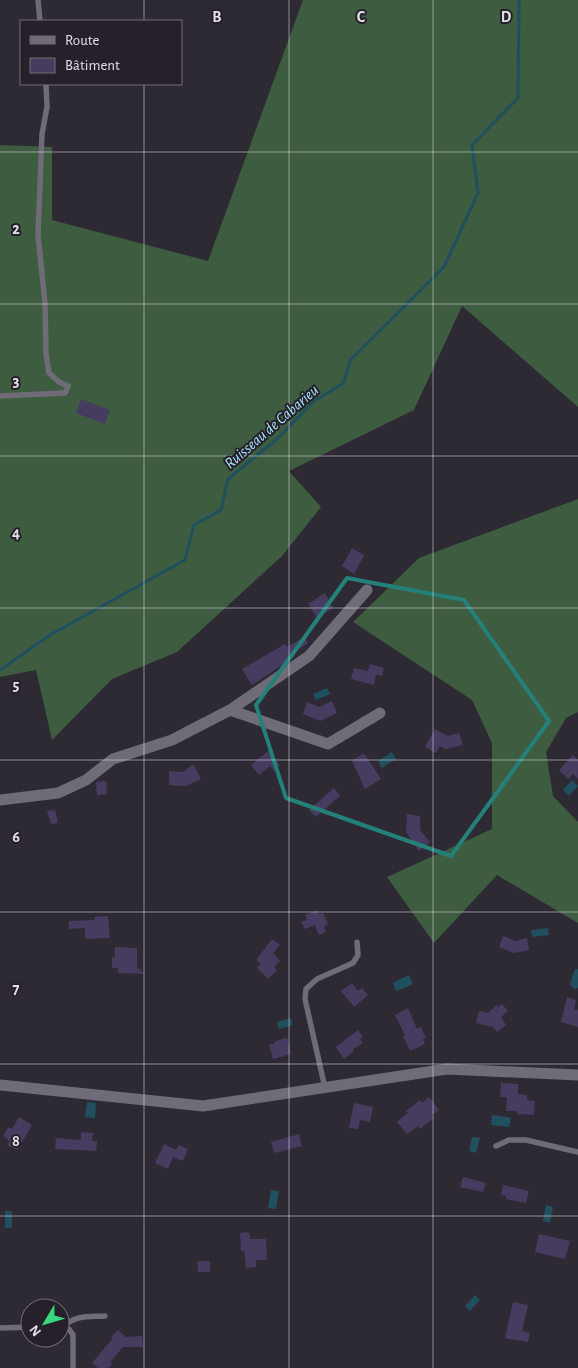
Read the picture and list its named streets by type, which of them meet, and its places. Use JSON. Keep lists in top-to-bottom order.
{
  "water": ["Ruisseau de Cabarieu"],
  "legend": ["Route", "Bâtiment"],
  "north": "bottom left",
  "grid": {
    "columns": ["B", "C", "D"],
    "rows": [
      "2",
      "3",
      "4",
      "5",
      "6",
      "7",
      "8"
    ]
  }
}
